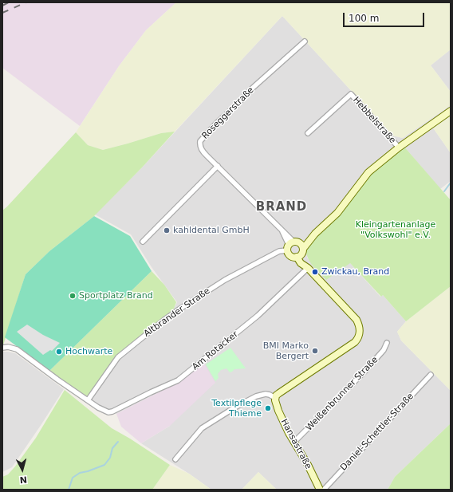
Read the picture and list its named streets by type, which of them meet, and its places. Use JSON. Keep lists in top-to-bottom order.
{
  "streets": {
    "street": [
      "Roseggerstraße",
      "Hebbelstraße",
      "Altbrander Straße",
      "Am Rotacker",
      "Weißenbrunner Straße",
      "Daniel-Schettler-Straße",
      "Hansastraße"
    ]
  },
  "crossings": [
    ["Roseggerstraße", "Altbrander Straße"],
    ["Altbrander Straße", "Am Rotacker"],
    ["Weißenbrunner Straße", "Hansastraße"]
  ],
  "districts": ["BRAND"],
  "parks": ["Kleingartenanlage \"Volkswohl\" e.V."],
  "places": [
    "kahldental GmbH",
    "Zwickau, Brand",
    "Sportplatz Brand",
    "BMI Marko Bergert",
    "Hochwarte",
    "Textilpflege Thieme"
  ],
  "scale_bar": "100 m",
  "north": "bottom"
}
